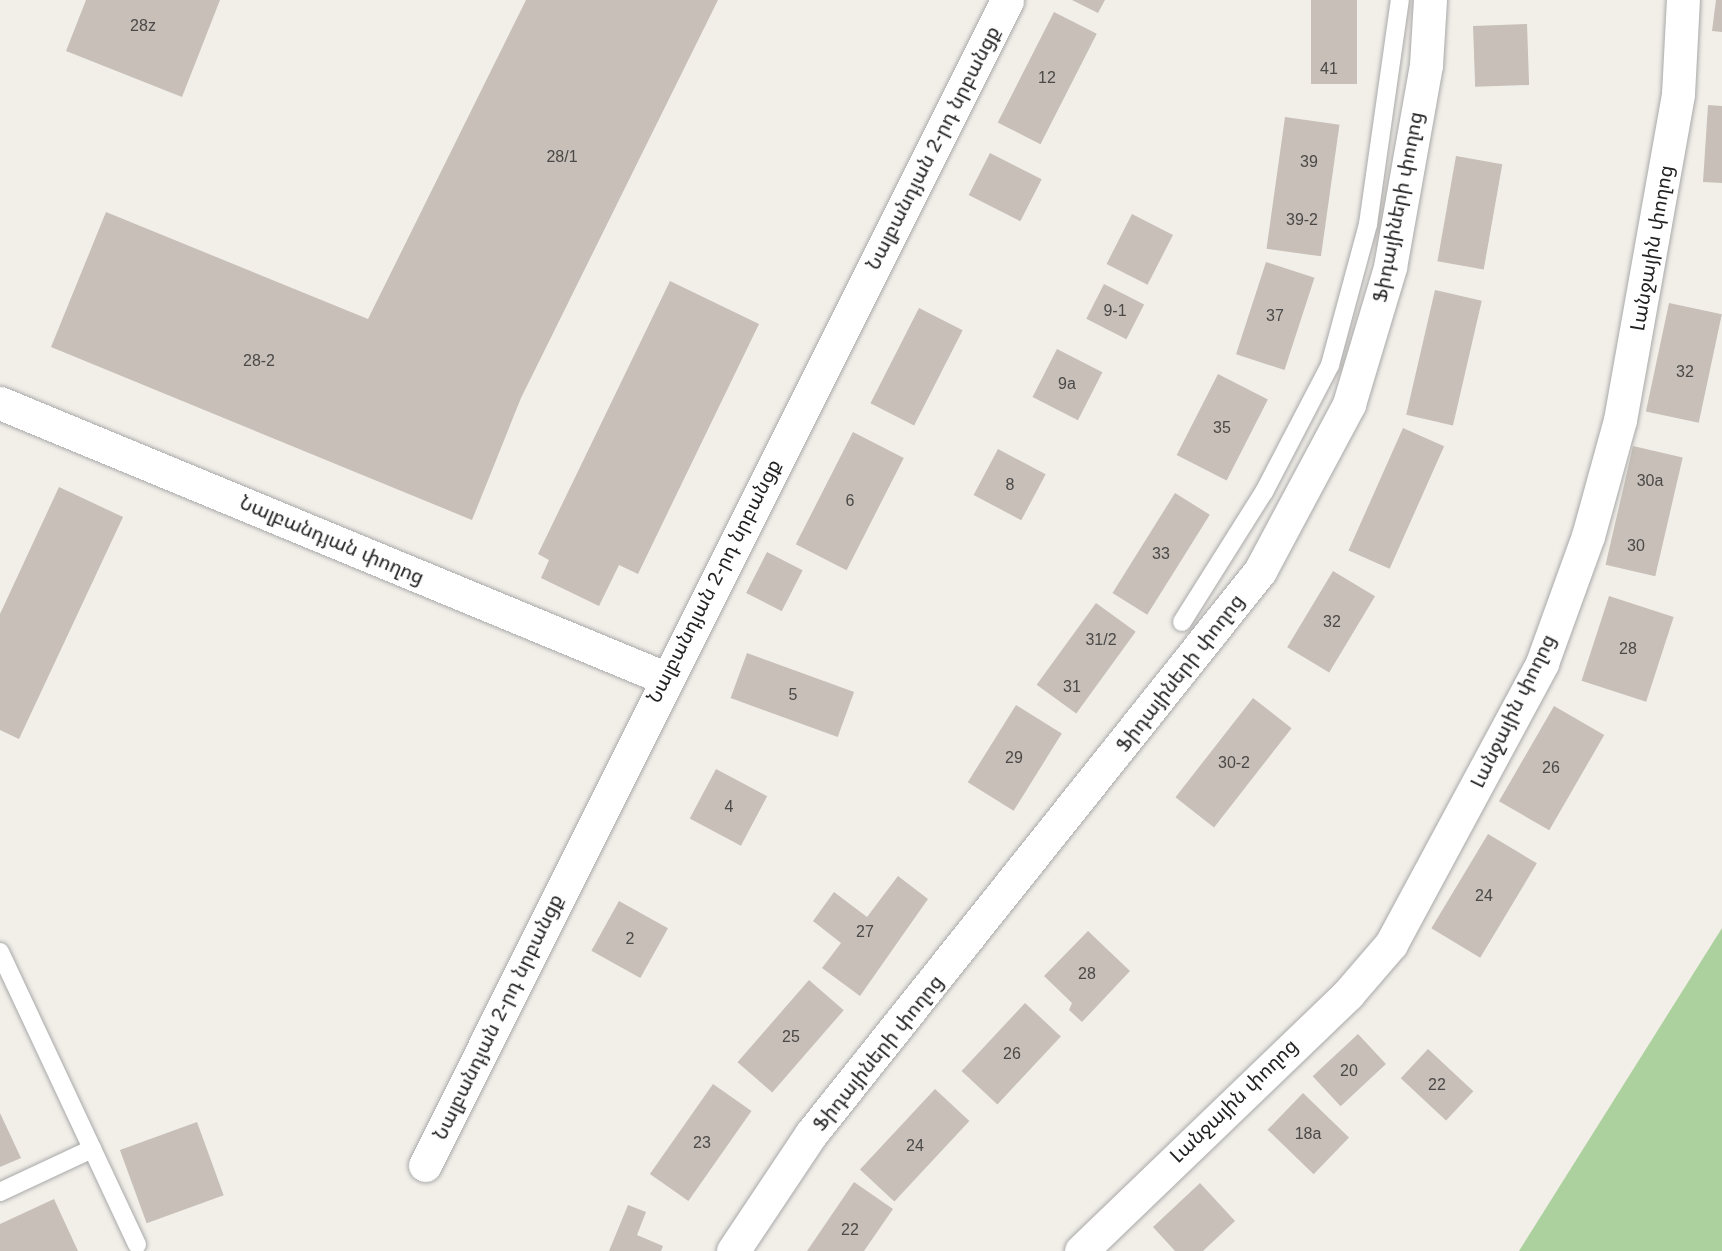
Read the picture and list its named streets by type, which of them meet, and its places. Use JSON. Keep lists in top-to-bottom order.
{
  "streets": {
    "street": [
      "Նալբանդյան 2-րդ նրբանցք",
      "Ֆիդայիների փողոց",
      "Լանջային փողոց",
      "Նալբանդյան փողոց"
    ]
  },
  "crossings": [
    ["Նալբանդյան 2-րդ նրբանցք", "Նալբանդյան փողոց"]
  ],
  "house_numbers": [
    "28z",
    "41",
    "12",
    "28/1",
    "39",
    "39-2",
    "9-1",
    "37",
    "28-2",
    "32",
    "9a",
    "35",
    "30a",
    "8",
    "6",
    "30",
    "33",
    "32",
    "31/2",
    "28",
    "31",
    "5",
    "29",
    "30-2",
    "26",
    "4",
    "24",
    "27",
    "2",
    "28",
    "25",
    "26",
    "20",
    "22",
    "18a",
    "23",
    "24",
    "22"
  ]
}
